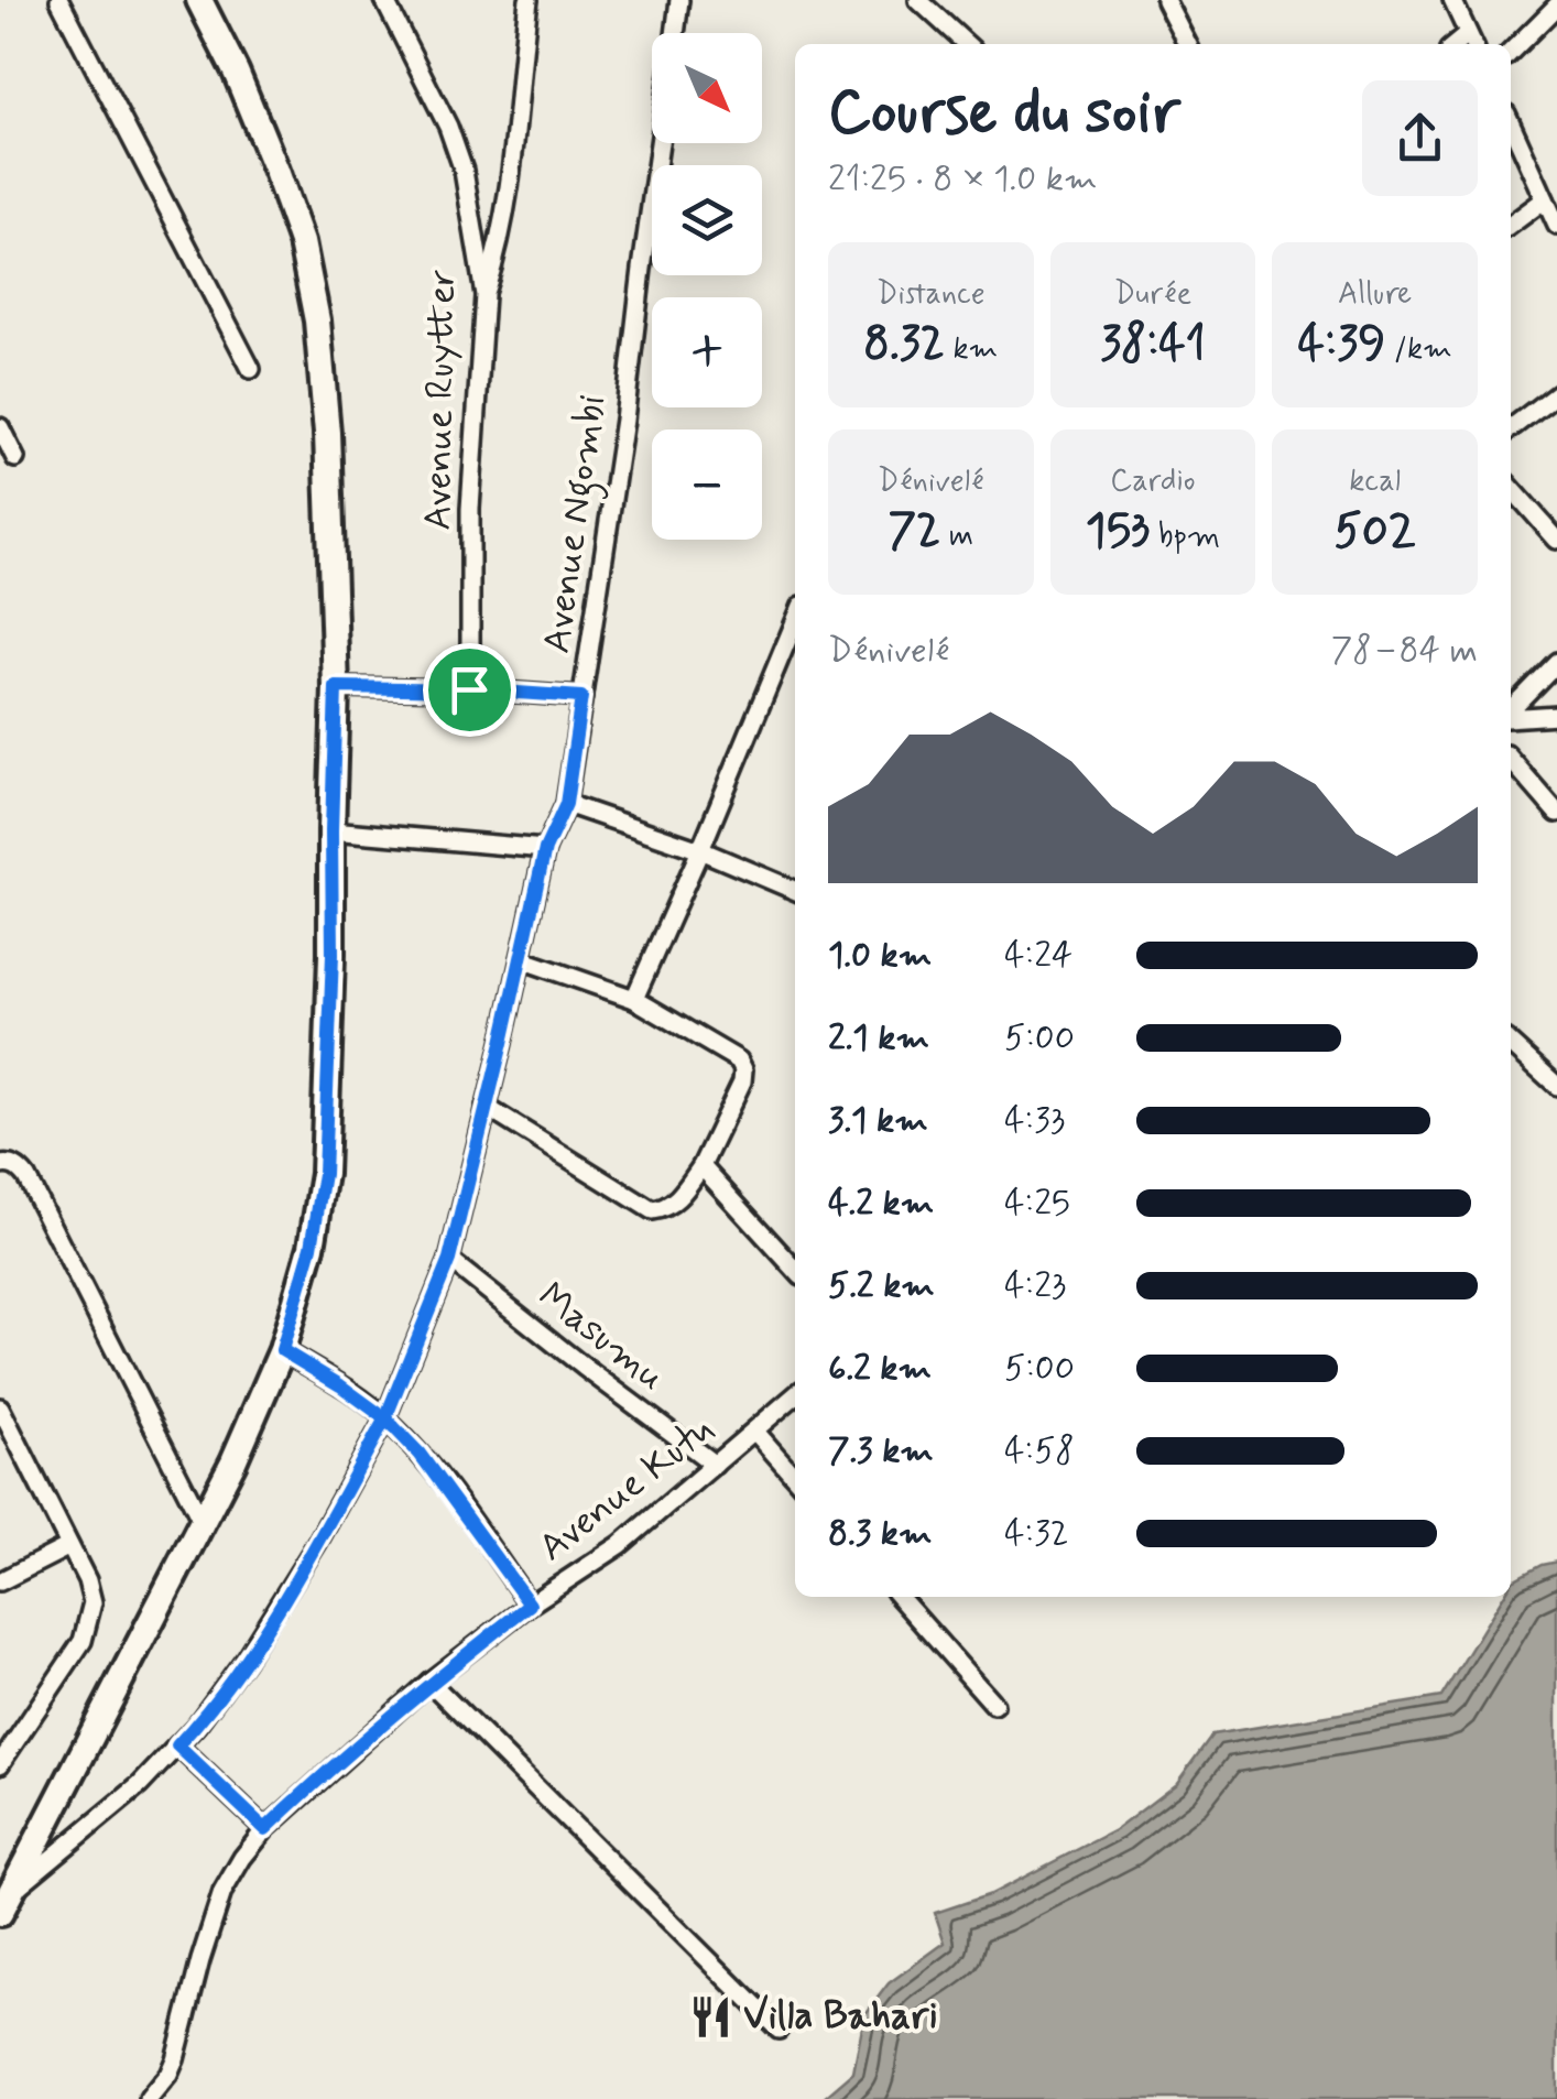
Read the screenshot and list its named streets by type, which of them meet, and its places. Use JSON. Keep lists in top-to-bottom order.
{
  "streets": {
    "street": [
      "Avenue Ruytter",
      "Avenue Ngombi",
      "Masumu",
      "Avenue Kutu"
    ]
  },
  "crossings": [
    ["Avenue Ngombi", "Masumu"],
    ["Masumu", "Avenue Kutu"]
  ],
  "places": {
    "restaurant": ["Villa Bahari"]
  },
  "north": "bottom right",
  "page": {
    "map_buttons": ["+", "−"],
    "heading": ["Course du soir", "21:25 · 8 × 1.0 km"],
    "stats": [
      ["Distance", "8.32 km"],
      ["Durée", "38:41"],
      ["Allure", "4:39 /km"],
      ["Dénivelé", "72 m"],
      ["Cardio", "153 bpm"],
      ["kcal", "502"]
    ],
    "chart": ["Dénivelé", "78–84 m"],
    "list": [
      {
        "name": "1.0 km",
        "note": "4:24"
      },
      {
        "name": "2.1 km",
        "note": "5:00"
      },
      {
        "name": "3.1 km",
        "note": "4:33"
      },
      {
        "name": "4.2 km",
        "note": "4:25"
      },
      {
        "name": "5.2 km",
        "note": "4:23"
      },
      {
        "name": "6.2 km",
        "note": "5:00"
      },
      {
        "name": "7.3 km",
        "note": "4:58"
      },
      {
        "name": "8.3 km",
        "note": "4:32"
      }
    ]
  }
}
